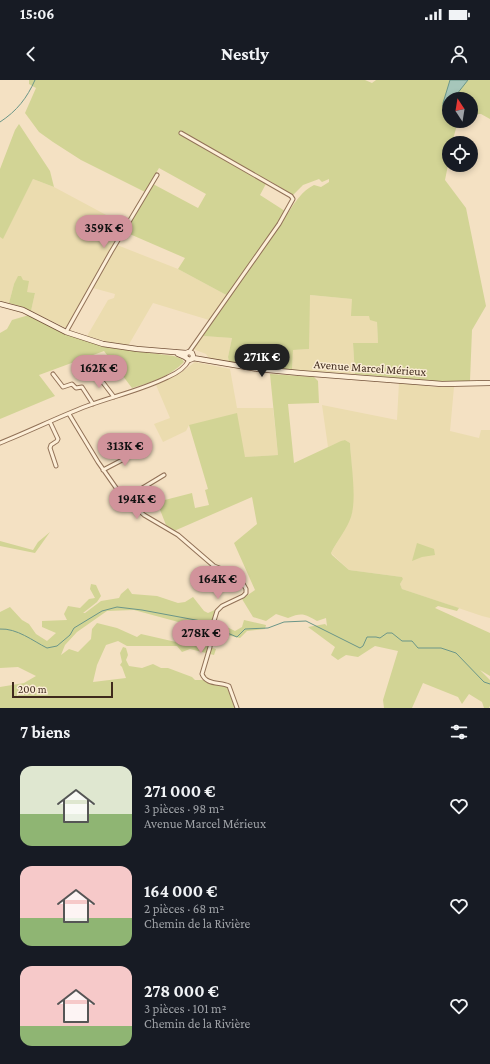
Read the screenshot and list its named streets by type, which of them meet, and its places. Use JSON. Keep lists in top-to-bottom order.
{
  "streets": {
    "main road": ["Avenue Marcel Mérieux"]
  },
  "scale_bar": "200 m",
  "north": "top",
  "page": {
    "status": "15:06",
    "header": "Nestly",
    "price": [
      "359K €",
      "271K €",
      "162K €",
      "313K €",
      "194K €",
      "164K €",
      "278K €"
    ],
    "scale": "200 m",
    "heading": "7 biens",
    "list": [
      {
        "name": "271 000 €",
        "note": "3 pièces · 98 m² · Avenue Marcel Mérieux"
      },
      {
        "name": "164 000 €",
        "note": "2 pièces · 68 m² · Chemin de la Rivière"
      },
      {
        "name": "278 000 €",
        "note": "3 pièces · 101 m² · Chemin de la Rivière"
      }
    ]
  }
}
